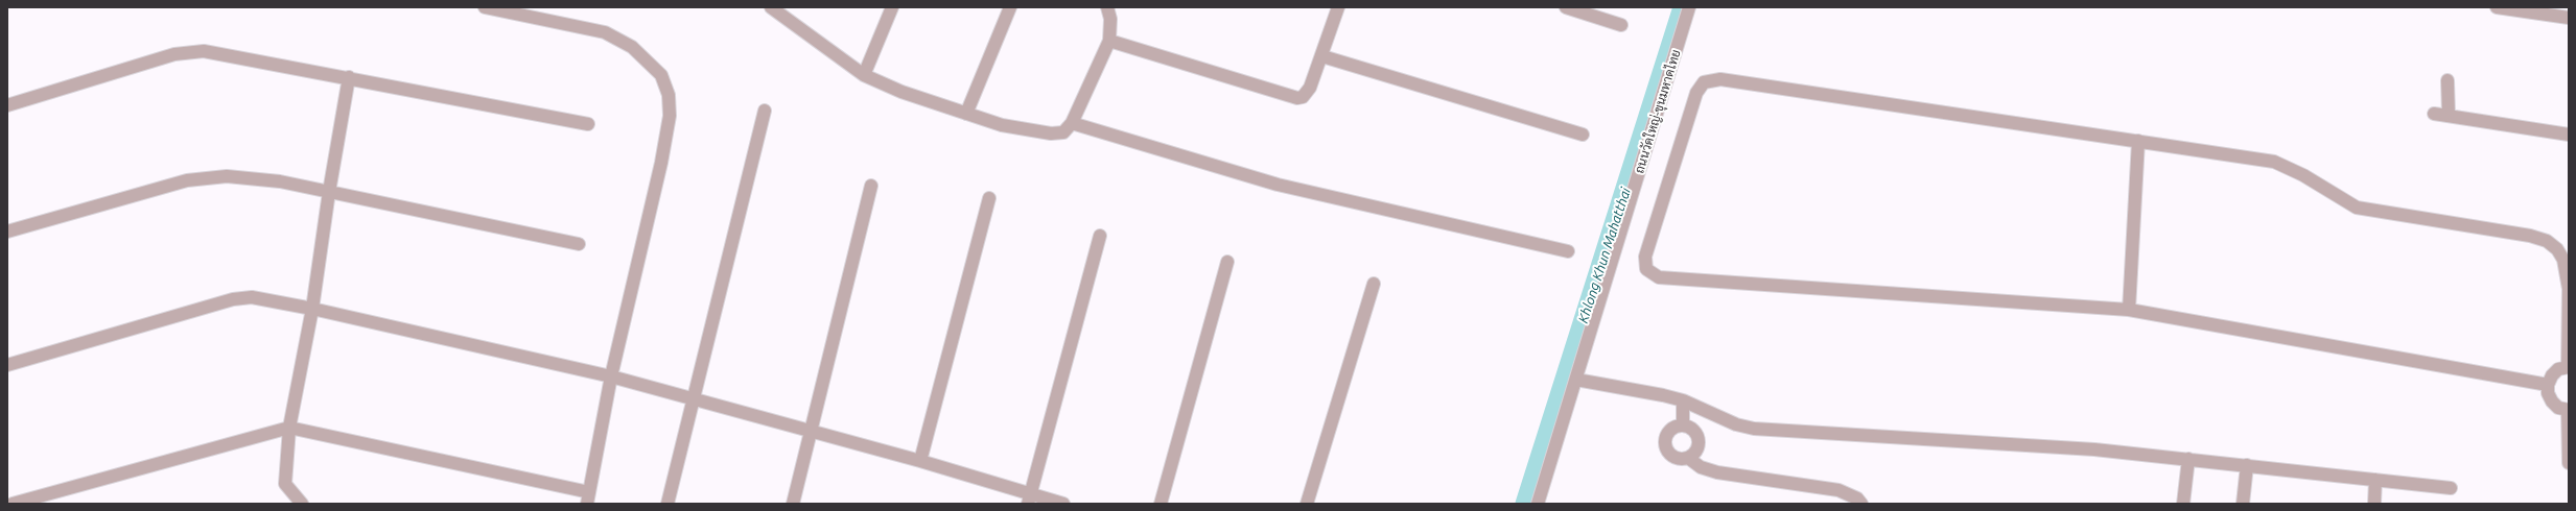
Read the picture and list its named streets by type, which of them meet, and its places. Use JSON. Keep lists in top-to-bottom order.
{
  "streets": {
    "street": ["ถนนวัดใหญ่-ขุนมหาดไทย"]
  },
  "water": ["Khlong Khun Mahatthai"]
}
